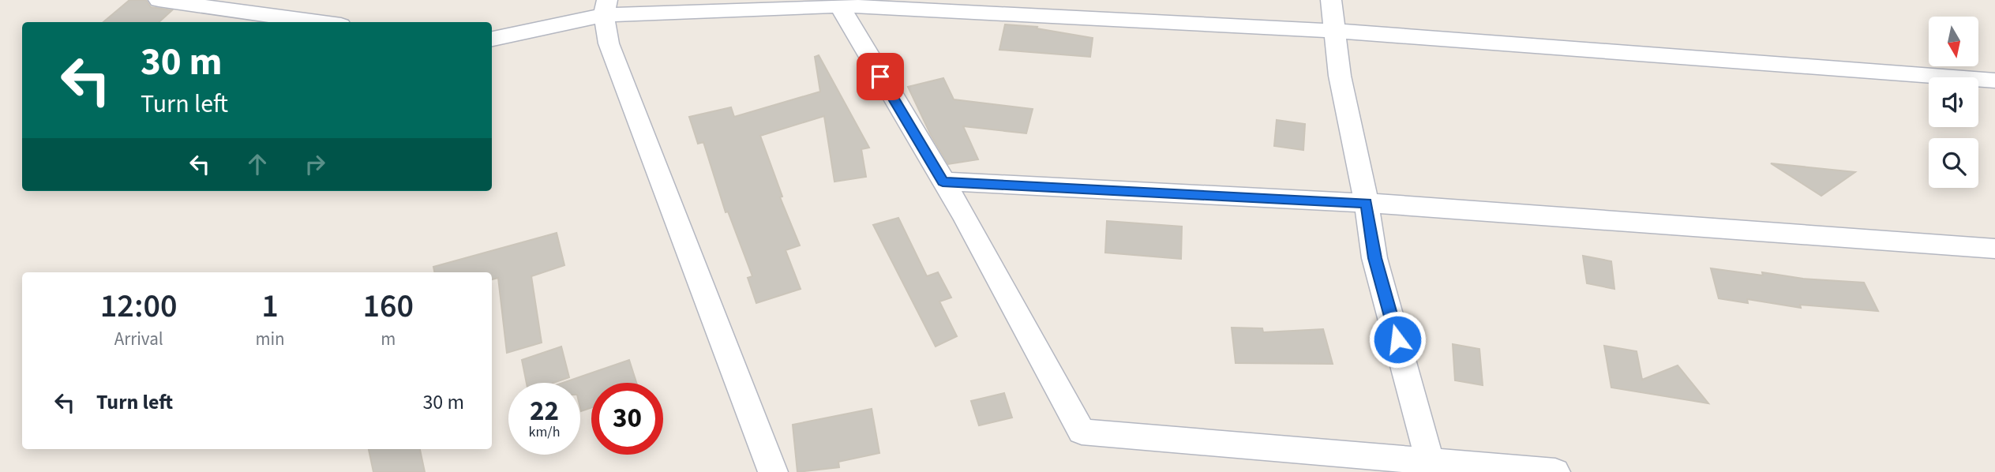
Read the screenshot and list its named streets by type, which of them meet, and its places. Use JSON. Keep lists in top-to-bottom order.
{
  "north": "bottom",
  "page": {
    "turn": ["30 m", "Turn left"],
    "eta": [
      "12:00",
      "Arrival",
      "1",
      "min",
      "160",
      "m"
    ],
    "list": [
      {
        "name": "Turn left",
        "value": "30 m"
      }
    ],
    "speed": "22 km/h",
    "limit": "30"
  }
}
